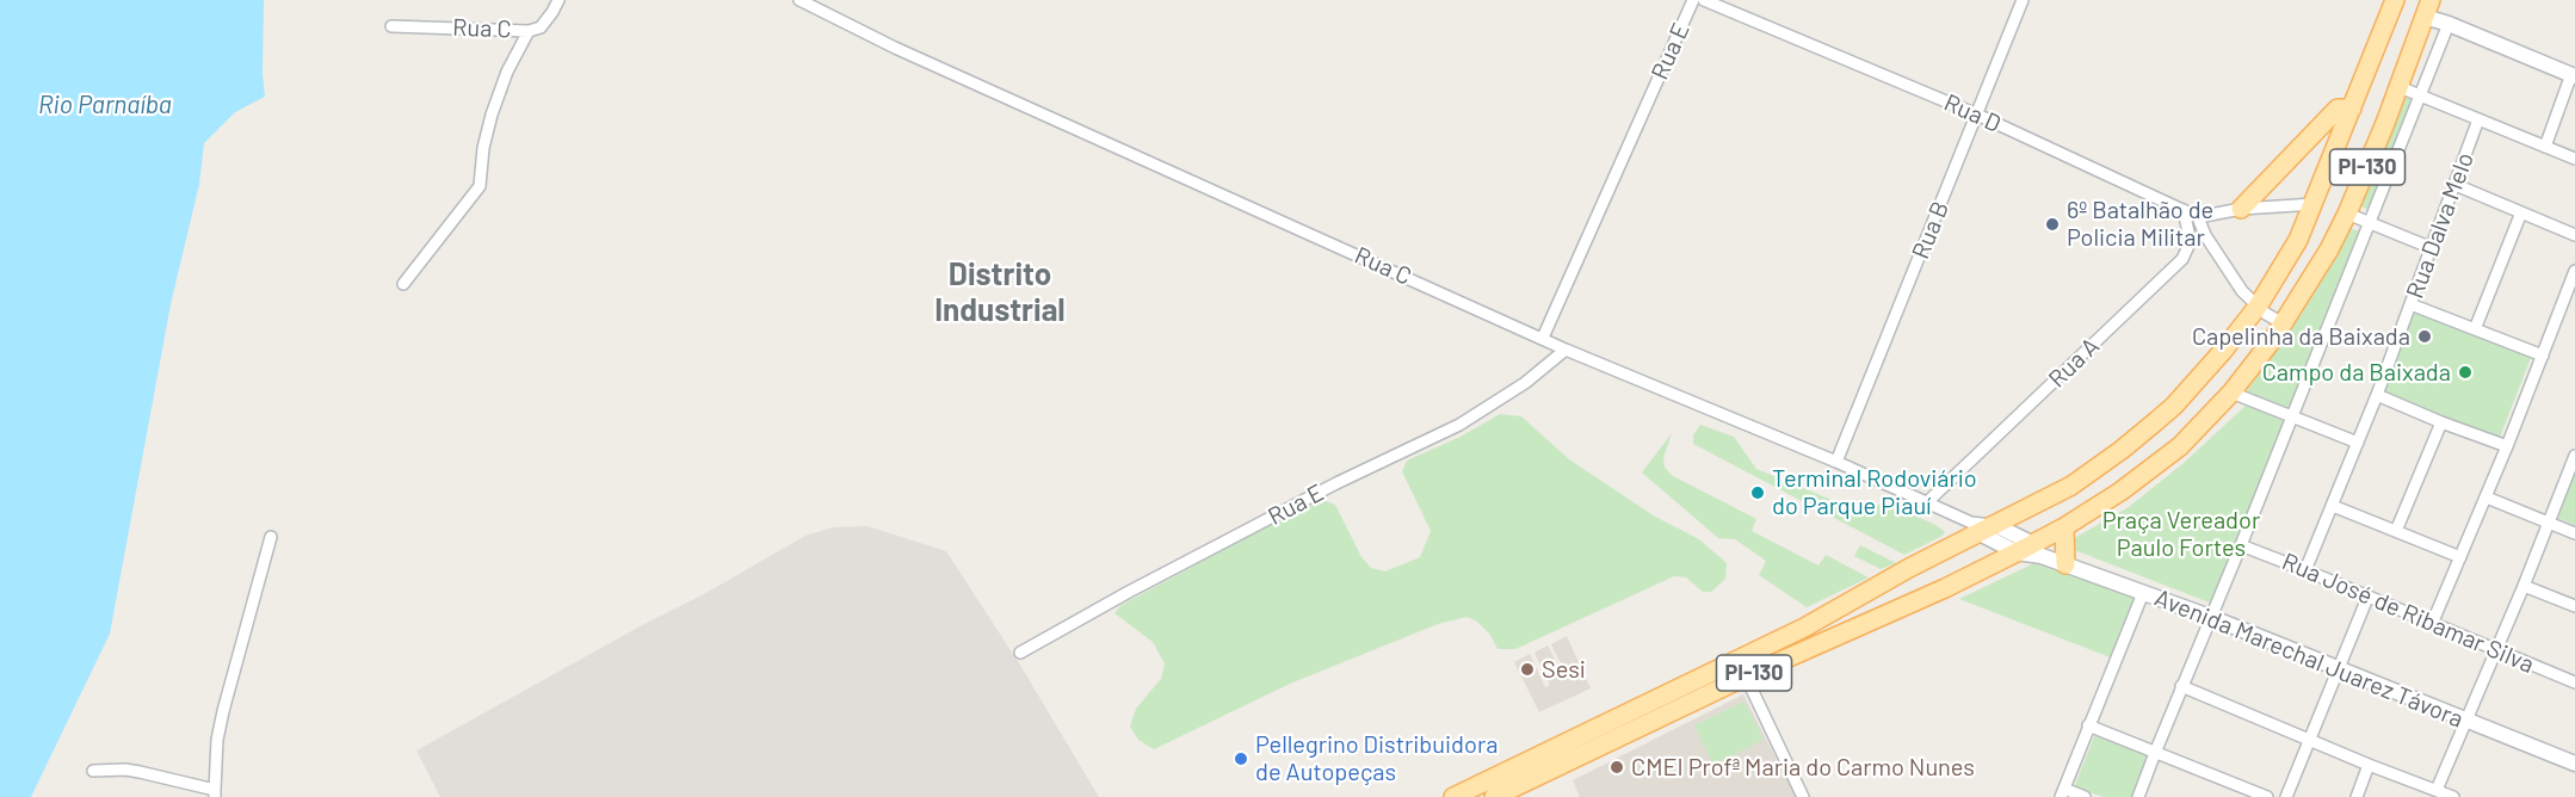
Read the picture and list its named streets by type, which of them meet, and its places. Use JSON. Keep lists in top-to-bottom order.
{
  "streets": {
    "main road": ["PI-130"],
    "street": [
      "Rua C",
      "Rua E",
      "Rua D",
      "Rua Dalva Melo",
      "Rua B",
      "Rua A",
      "Rua José de Ribamar Silva",
      "Avenida Marechal Juarez Távora"
    ]
  },
  "crossings": [
    ["Rua C", "Rua E"],
    ["Rua C", "PI-130"],
    ["Rua C", "Rua B"],
    ["Rua C", "Rua A"],
    ["Rua C", "Avenida Marechal Juarez Távora"],
    ["Rua D", "Rua B"],
    ["Rua D", "Rua A"],
    ["PI-130", "Avenida Marechal Juarez Távora"],
    ["Rua Dalva Melo", "Rua José de Ribamar Silva"]
  ],
  "districts": ["Distrito Industrial"],
  "water": ["Rio Parnaíba"],
  "parks": ["Praça Vereador Paulo Fortes"],
  "places": [
    "6º Batalhão de Policia Militar",
    "Capelinha da Baixada",
    "Campo da Baixada",
    "Terminal Rodoviário do Parque Piauí",
    "Sesi",
    "Pellegrino Distribuidora de Autopeças",
    "CMEI Profª Maria do Carmo Nunes"
  ]
}
